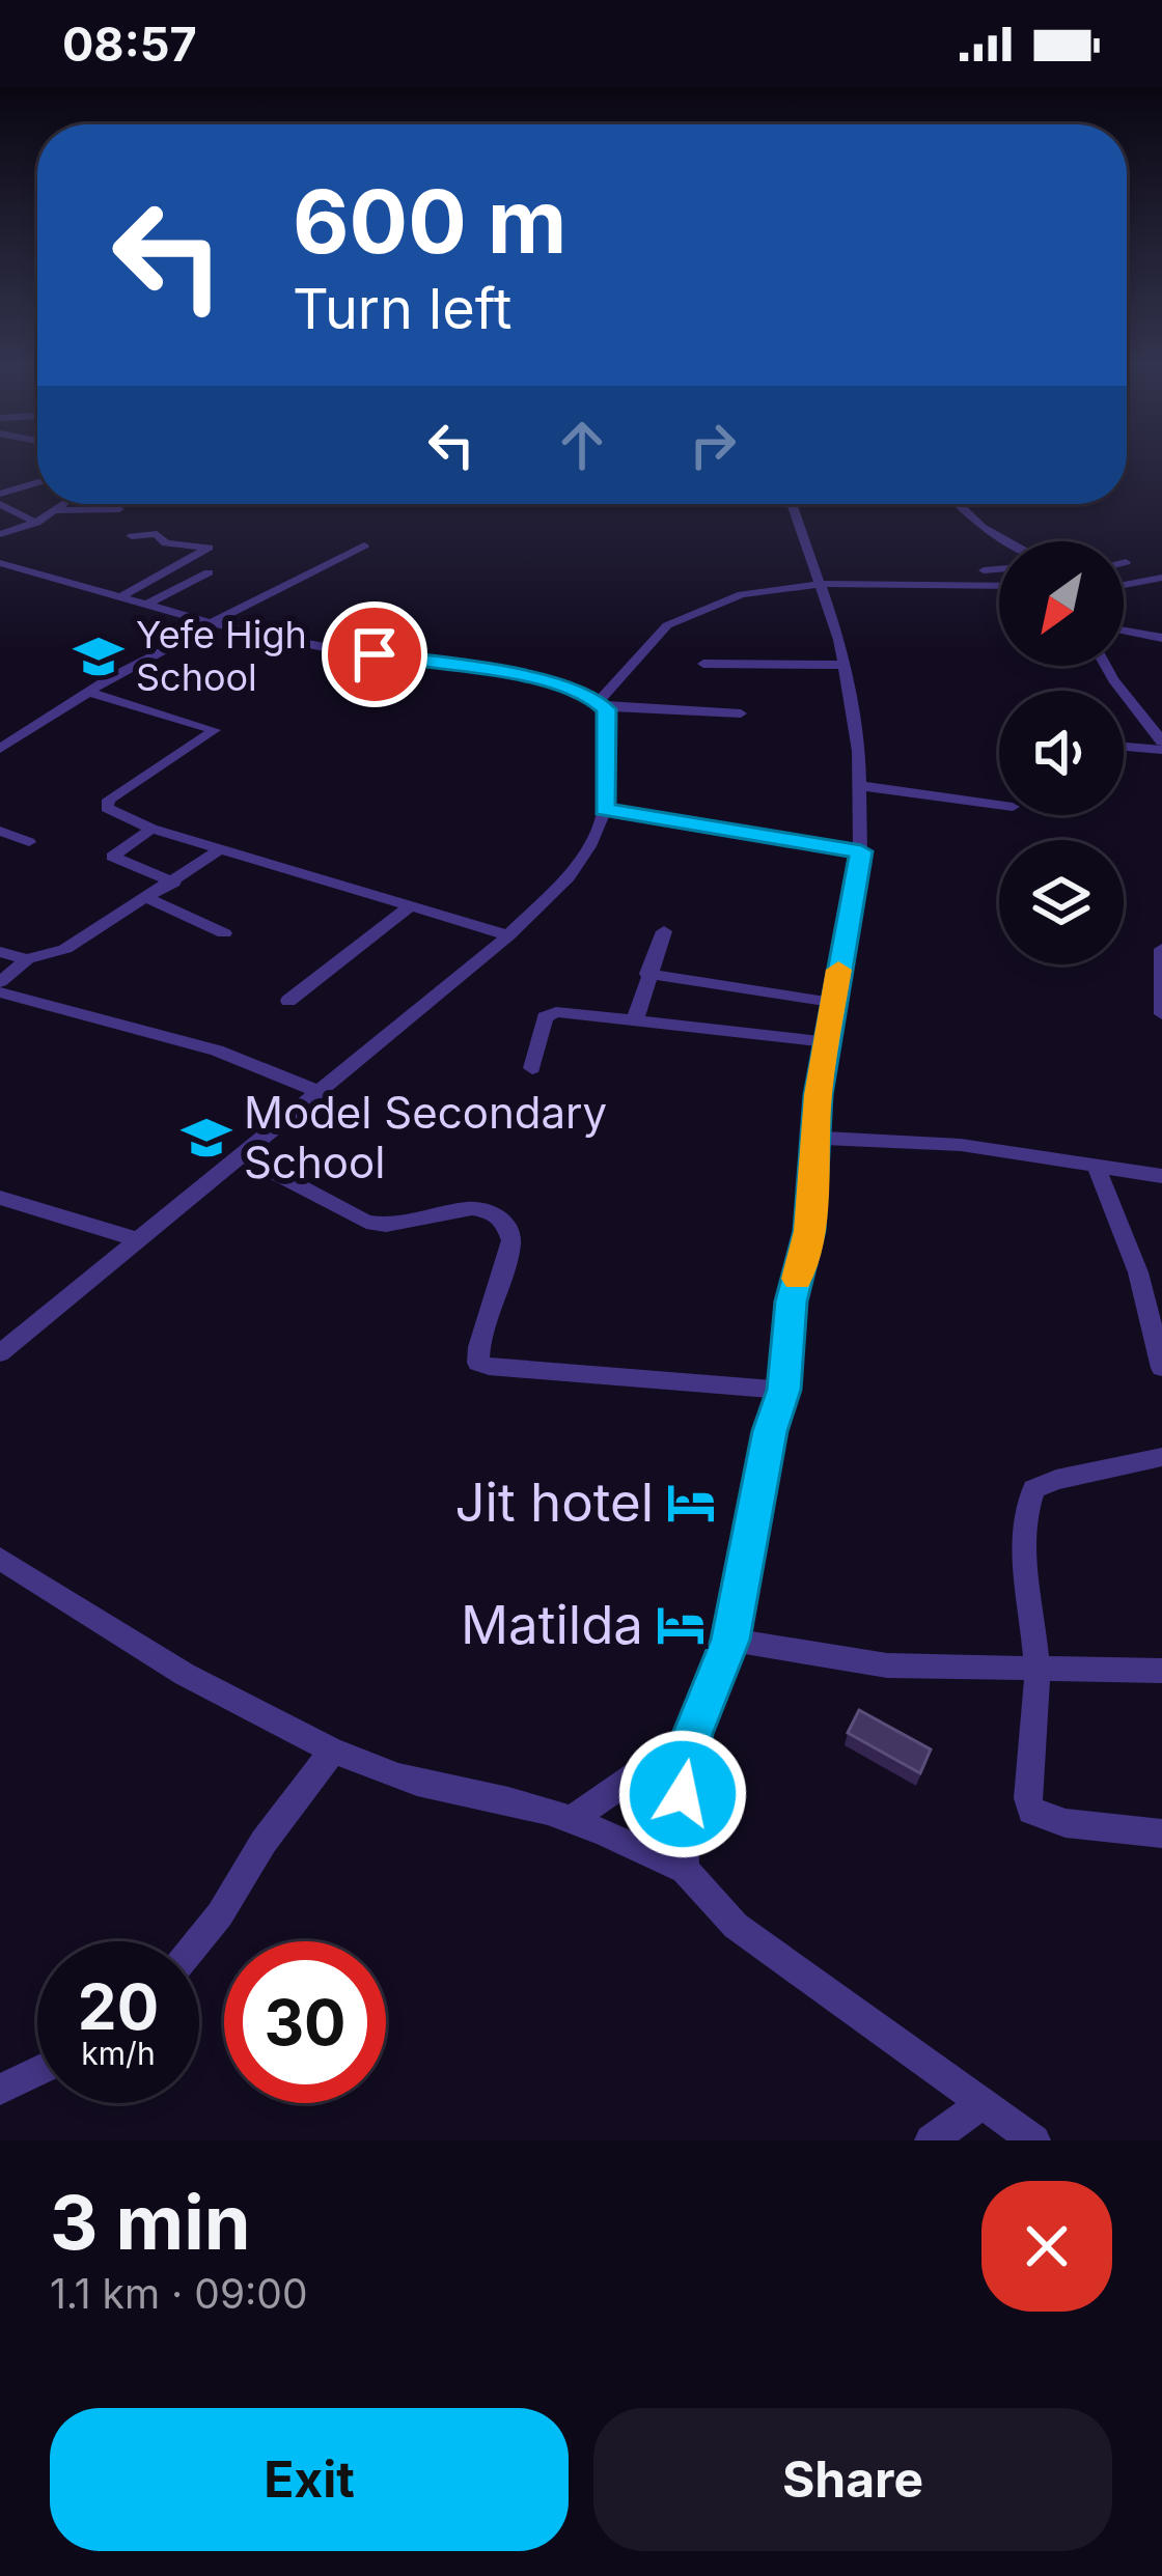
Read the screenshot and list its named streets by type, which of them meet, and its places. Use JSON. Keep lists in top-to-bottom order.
{
  "places": {
    "school or university": ["Yefe High School", "Model Secondary School"],
    "hotel": ["Jit hotel", "Matilda"]
  },
  "north": "bottom left",
  "page": {
    "status": "08:57",
    "turn": ["600 m", "Turn left"],
    "speed": "20 km/h",
    "limit": "30",
    "heading": ["3 min", "1.1 km · 09:00"],
    "buttons": ["Exit", "Share"]
  }
}
